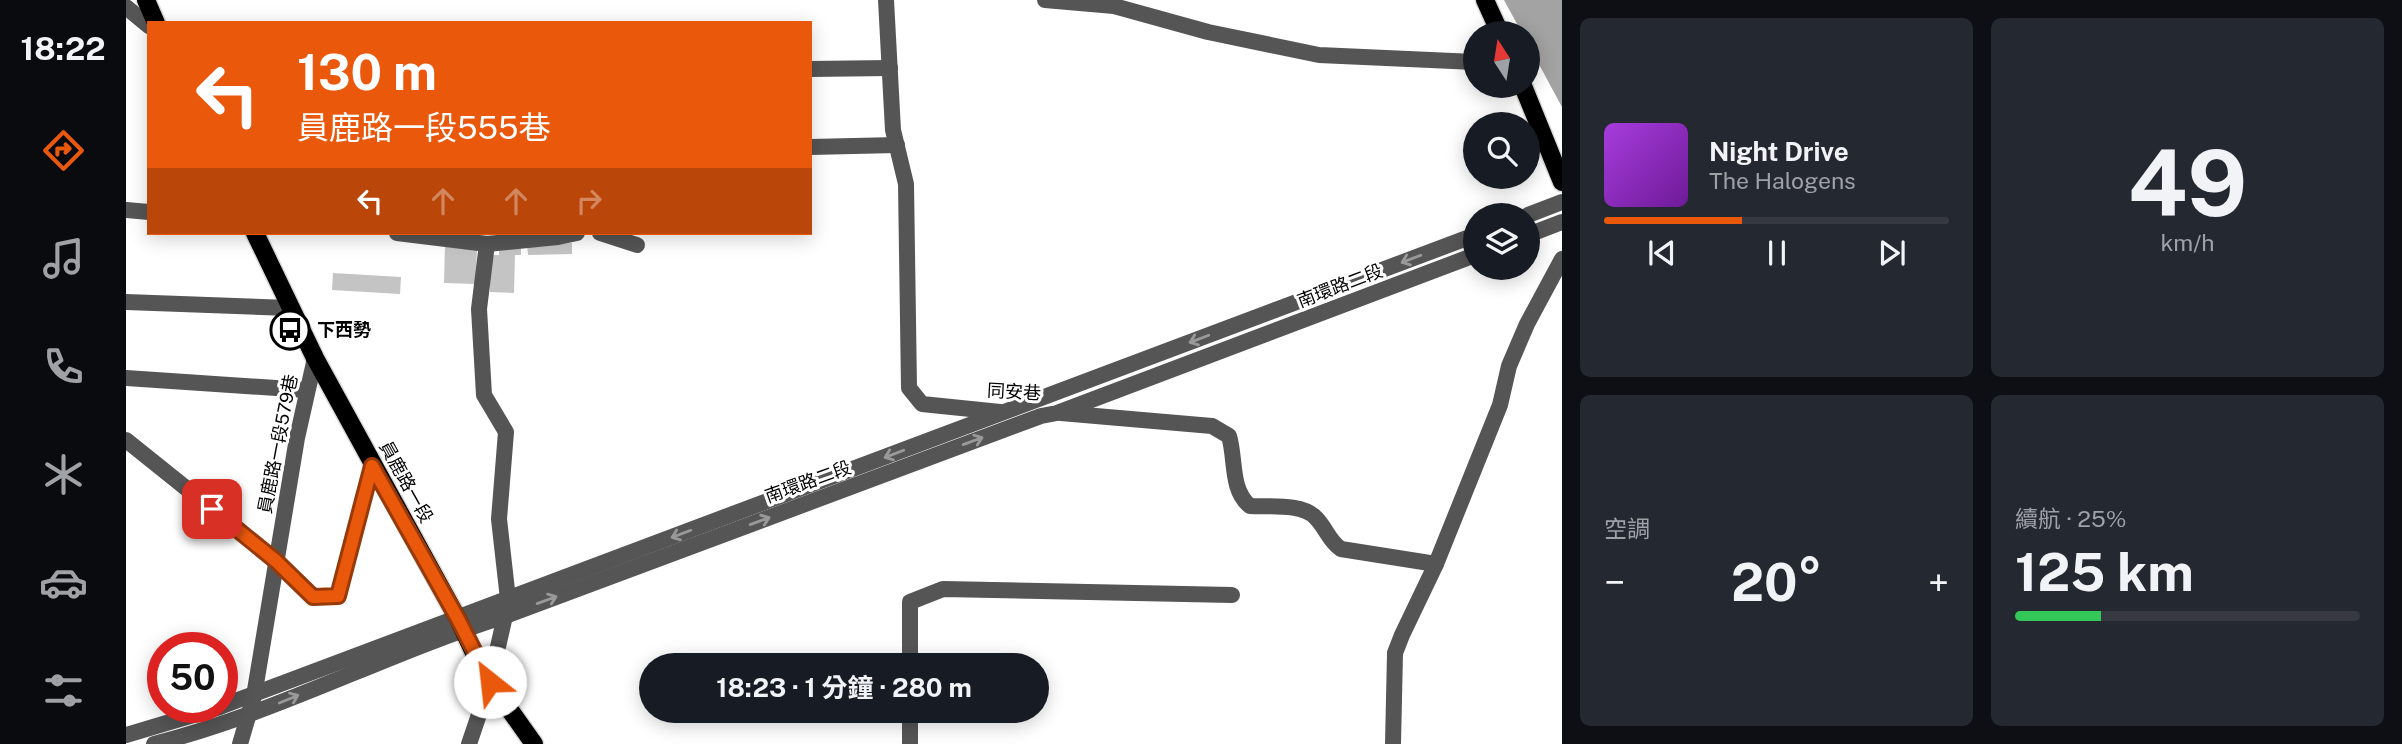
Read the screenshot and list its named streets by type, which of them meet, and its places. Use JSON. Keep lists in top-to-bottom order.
{
  "streets": {
    "main road": ["員鹿路一段"],
    "street": ["南環路二段", "同安巷", "員鹿路一段579巷"]
  },
  "crossings": [
    ["南環路二段", "同安巷"],
    ["南環路二段", "員鹿路一段579巷"],
    ["南環路二段", "員鹿路一段"],
    ["員鹿路一段579巷", "員鹿路一段"]
  ],
  "places": {
    "bus stop": ["下西勢"]
  },
  "north": "top",
  "page": {
    "tabs": "18:22",
    "tile": [
      ["49", "km/h"],
      "空調",
      ["續航 · 25%", "125 km"]
    ],
    "turn": ["130 m", "員鹿路一段555巷"],
    "song": ["Night Drive", "The Halogens"],
    "heat": ["−", "20°", "+"],
    "limit": "50",
    "trip": "18:23 · 1 分鐘 · 280 m"
  }
}
